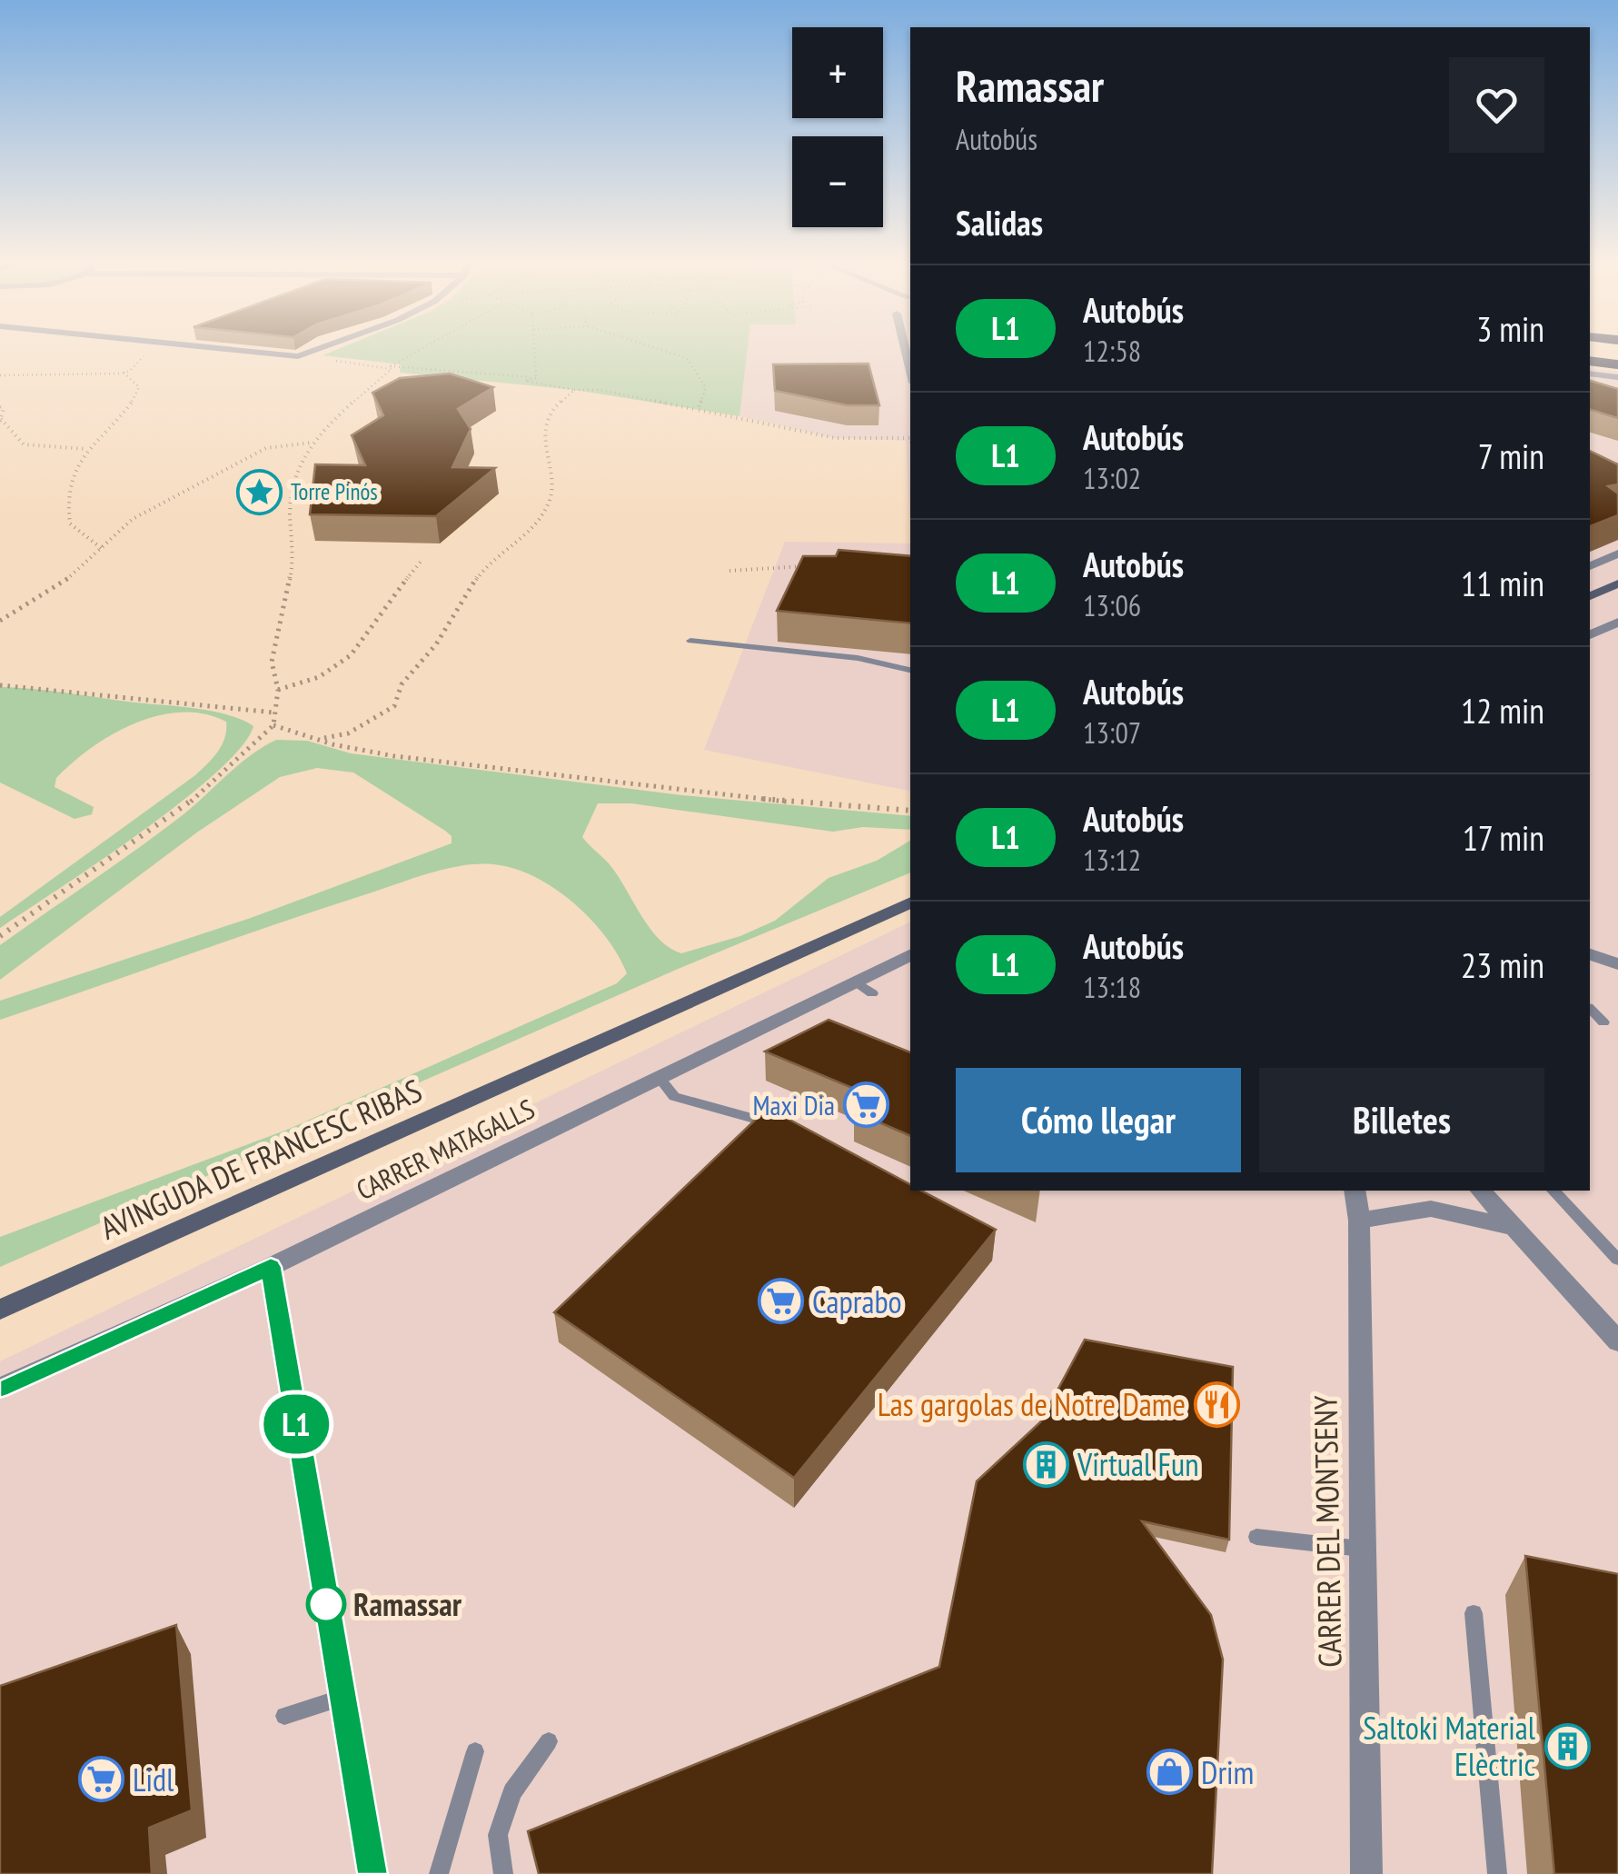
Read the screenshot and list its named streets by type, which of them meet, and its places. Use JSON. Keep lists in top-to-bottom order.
{
  "streets": {
    "street": ["CARRER MATAGALLS", "AVINGUDA DE FRANCESC RIBAS", "CARRER DEL MONTSENY"]
  },
  "places": {
    "place": ["Torre Pinós"],
    "supermarket": ["Maxi Dia", "Caprabo", "Lidl"],
    "restaurant": ["Las gargolas de Notre Dame"],
    "building": ["Virtual Fun", "Saltoki Material Elèctric"],
    "other": ["Ramassar"],
    "shop": ["Drim"]
  },
  "lines": ["bus line L1"],
  "page": {
    "on_map": "L1",
    "map_buttons": ["+", "−"],
    "heading": [
      ["Ramassar", "Autobús"],
      "Salidas"
    ],
    "list": [
      {
        "mark": "L1",
        "name": "Autobús",
        "note": "12:58",
        "value": "3 min"
      },
      {
        "mark": "L1",
        "name": "Autobús",
        "note": "13:02",
        "value": "7 min"
      },
      {
        "mark": "L1",
        "name": "Autobús",
        "note": "13:06",
        "value": "11 min"
      },
      {
        "mark": "L1",
        "name": "Autobús",
        "note": "13:07",
        "value": "12 min"
      },
      {
        "mark": "L1",
        "name": "Autobús",
        "note": "13:12",
        "value": "17 min"
      },
      {
        "mark": "L1",
        "name": "Autobús",
        "note": "13:18",
        "value": "23 min"
      }
    ],
    "buttons": ["Cómo llegar", "Billetes"]
  }
}
